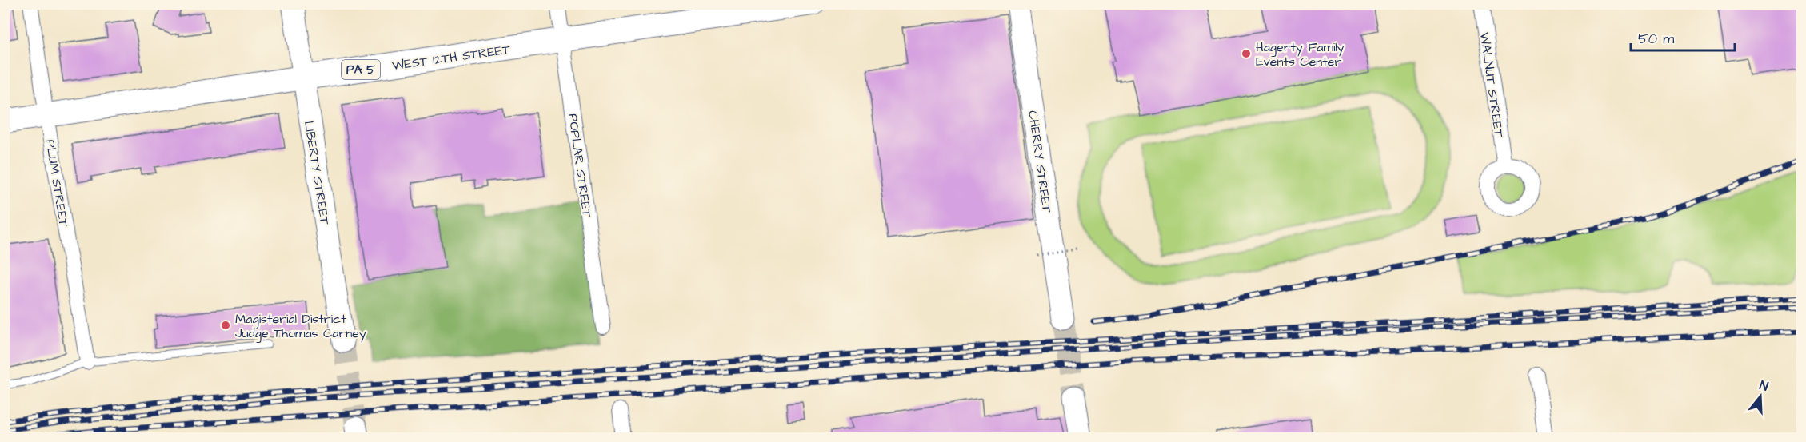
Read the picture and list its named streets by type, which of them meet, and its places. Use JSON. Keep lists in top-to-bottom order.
{
  "streets": {
    "main road": ["WEST 12TH STREET", "PA 5"],
    "street": [
      "WALNUT STREET",
      "CHERRY STREET",
      "POPLAR STREET",
      "LIBERTY STREET",
      "PLUM STREET"
    ]
  },
  "crossings": [
    ["WEST 12TH STREET", "POPLAR STREET"],
    ["WEST 12TH STREET", "LIBERTY STREET"],
    ["WEST 12TH STREET", "PLUM STREET"]
  ],
  "places": ["Hagerty Family Events Center", "Magisterial District Judge Thomas Carney"],
  "scale_bar": "50 m",
  "north": "top"
}
